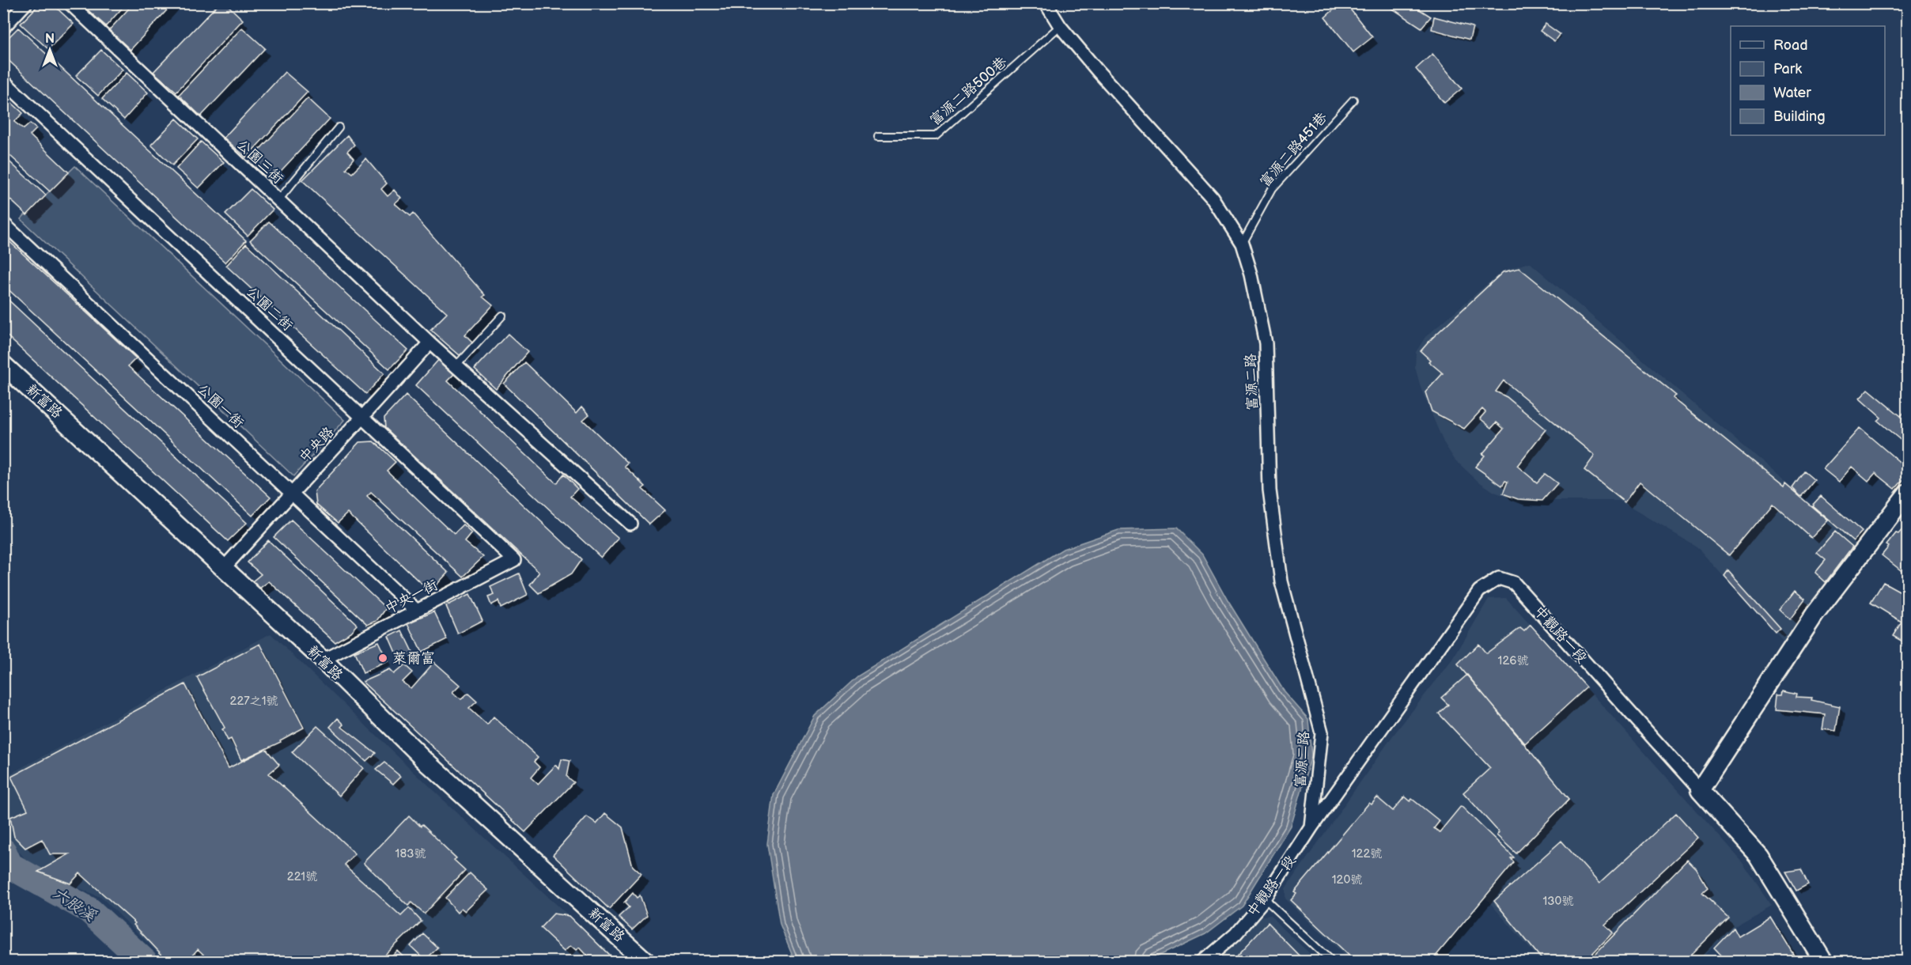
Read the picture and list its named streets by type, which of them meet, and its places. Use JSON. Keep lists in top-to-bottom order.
{
  "streets": {
    "street": [
      "公園三街",
      "公園二街",
      "富源二路",
      "新富路",
      "公園一街",
      "中央路",
      "中央一街",
      "中觀路一段"
    ],
    "lane": ["富源二路500巷", "富源二路451巷"]
  },
  "crossings": [
    ["富源二路500巷", "富源二路"],
    ["富源二路451巷", "富源二路"],
    ["公園三街", "中央路"],
    ["公園二街", "中央路"],
    ["公園二街", "中央一街"],
    ["富源二路", "中觀路一段"],
    ["新富路", "中央路"],
    ["新富路", "中央一街"],
    ["公園一街", "中央路"],
    ["公園一街", "中央一街"]
  ],
  "water": ["六股溪"],
  "places": ["萊爾富"],
  "house_numbers": [
    "126號",
    "227之1號",
    "183號",
    "122號",
    "221號",
    "120號",
    "130號"
  ],
  "legend": [
    "Road",
    "Park",
    "Water",
    "Building"
  ],
  "north": "top"
}
